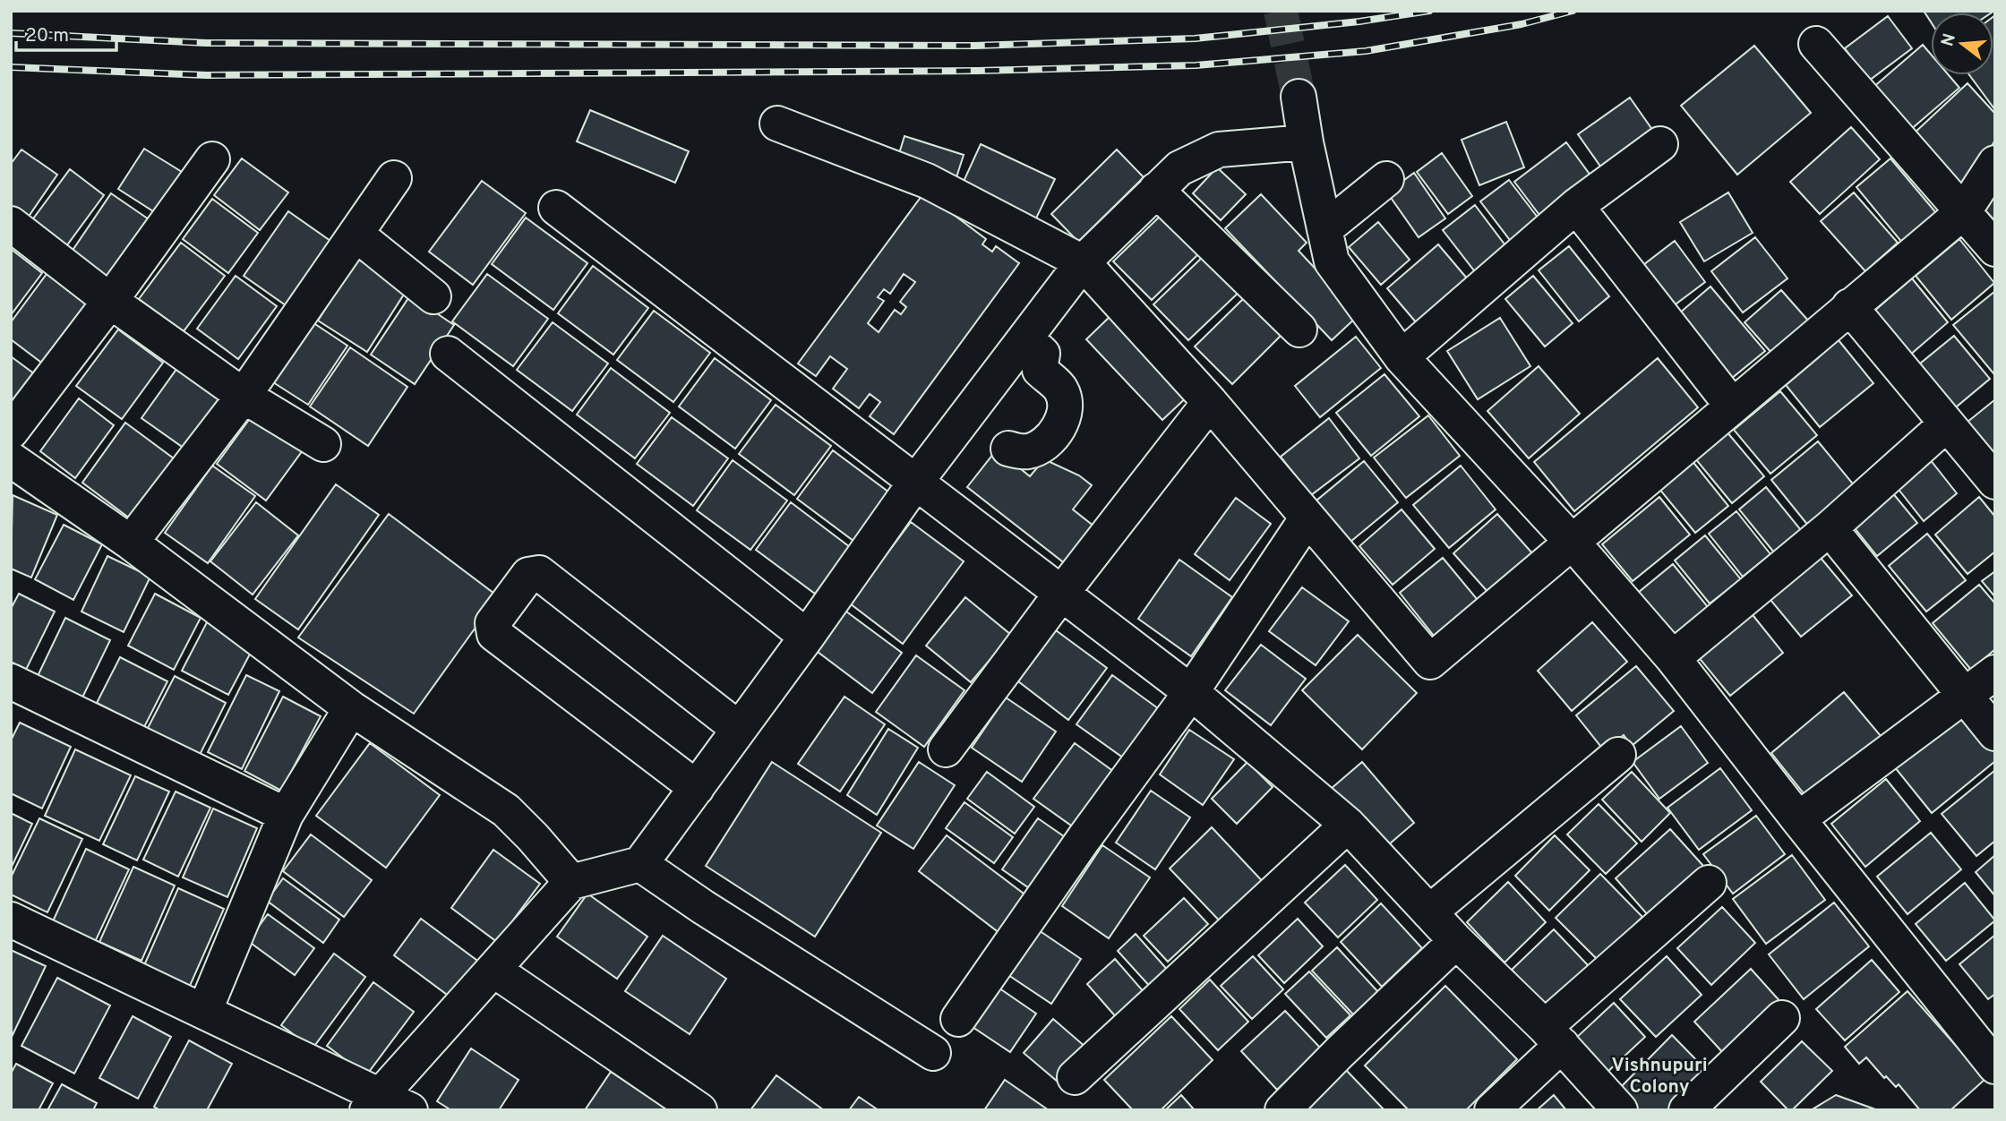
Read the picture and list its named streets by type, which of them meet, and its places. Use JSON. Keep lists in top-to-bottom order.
{
  "districts": ["Vishnupuri Colony"],
  "scale_bar": "20 m",
  "north": "left"
}
